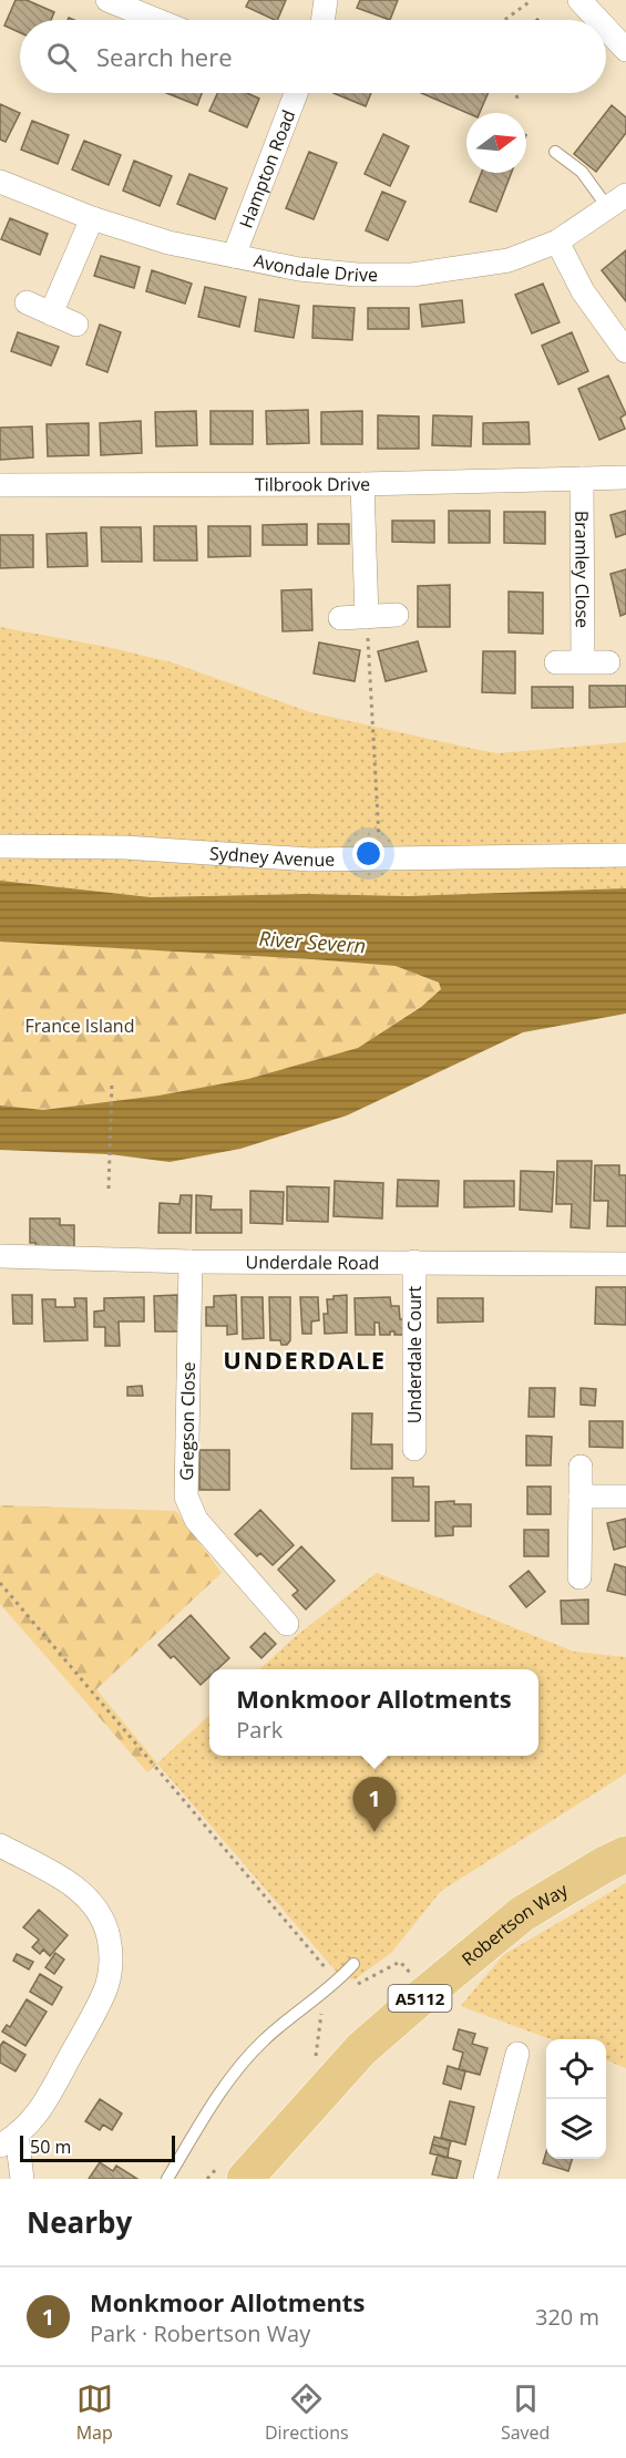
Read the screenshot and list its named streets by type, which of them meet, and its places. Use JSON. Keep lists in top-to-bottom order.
{
  "streets": {
    "main road": ["Robertson Way", "A5112"],
    "street": [
      "Hampton Road",
      "Avondale Drive",
      "Tilbrook Drive",
      "Bramley Close",
      "Sydney Avenue",
      "Underdale Road",
      "Underdale Court",
      "Gregson Close"
    ]
  },
  "crossings": [
    ["Hampton Road", "Avondale Drive"],
    ["Tilbrook Drive", "Bramley Close"],
    ["Underdale Road", "Underdale Court"],
    ["Underdale Road", "Gregson Close"]
  ],
  "districts": ["UNDERDALE"],
  "water": ["River Severn"],
  "parks": ["France Island"],
  "scale_bar": "50 m",
  "north": "right",
  "page": {
    "search": "Search here",
    "popup": ["Monkmoor Allotments", "Park"],
    "pins": "1",
    "scale": "50 m",
    "heading": "Nearby",
    "list": [
      {
        "mark": "1",
        "name": "Monkmoor Allotments",
        "note": "Park · Robertson Way",
        "value": "320 m"
      }
    ],
    "nav": ["Map", "Directions", "Saved"]
  }
}
